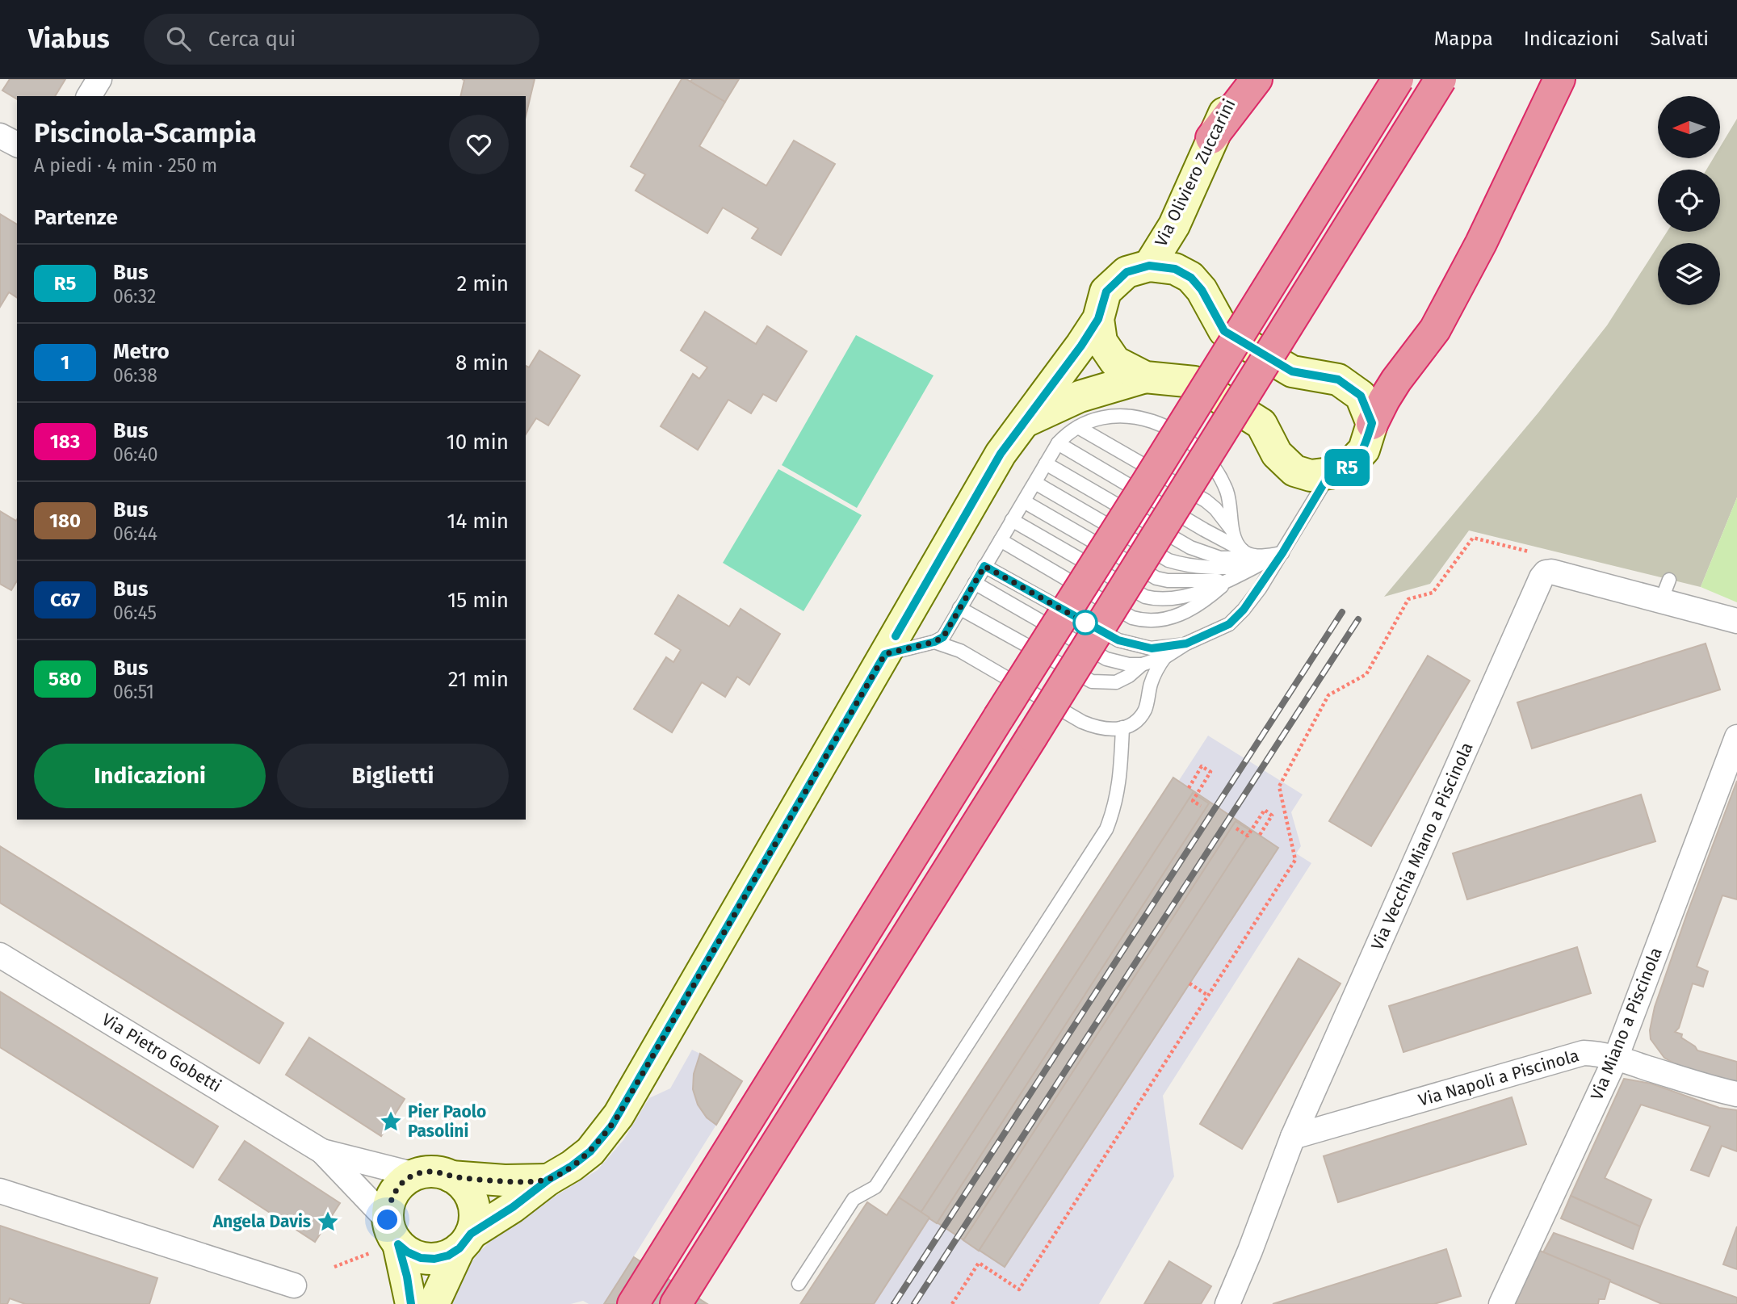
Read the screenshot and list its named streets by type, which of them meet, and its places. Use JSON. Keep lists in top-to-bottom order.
{
  "streets": {
    "main road": ["Via Oliviero Zuccarini"],
    "street": [
      "Via Vecchia Miano a Piscinola",
      "Via Miano a Piscinola",
      "Via Pietro Gobetti",
      "Via Napoli a Piscinola"
    ]
  },
  "crossings": [
    ["Via Oliviero Zuccarini", "Via Pietro Gobetti"],
    ["Via Vecchia Miano a Piscinola", "Via Napoli a Piscinola"],
    ["Via Miano a Piscinola", "Via Napoli a Piscinola"]
  ],
  "places": {
    "place": ["Pier Paolo Pasolini", "Angela Davis"]
  },
  "lines": ["bus line R5"],
  "north": "left",
  "page": {
    "header": "Viabus",
    "search": "Cerca qui",
    "nav": ["Mappa", "Indicazioni", "Salvati"],
    "on_map": "R5",
    "heading": [
      ["Piscinola-Scampia", "A piedi · 4 min · 250 m"],
      "Partenze"
    ],
    "list": [
      {
        "mark": "R5",
        "name": "Bus",
        "note": "06:32",
        "value": "2 min"
      },
      {
        "mark": "1",
        "name": "Metro",
        "note": "06:38",
        "value": "8 min"
      },
      {
        "mark": "183",
        "name": "Bus",
        "note": "06:40",
        "value": "10 min"
      },
      {
        "mark": "180",
        "name": "Bus",
        "note": "06:44",
        "value": "14 min"
      },
      {
        "mark": "C67",
        "name": "Bus",
        "note": "06:45",
        "value": "15 min"
      },
      {
        "mark": "580",
        "name": "Bus",
        "note": "06:51",
        "value": "21 min"
      }
    ],
    "buttons": ["Indicazioni", "Biglietti"]
  }
}
